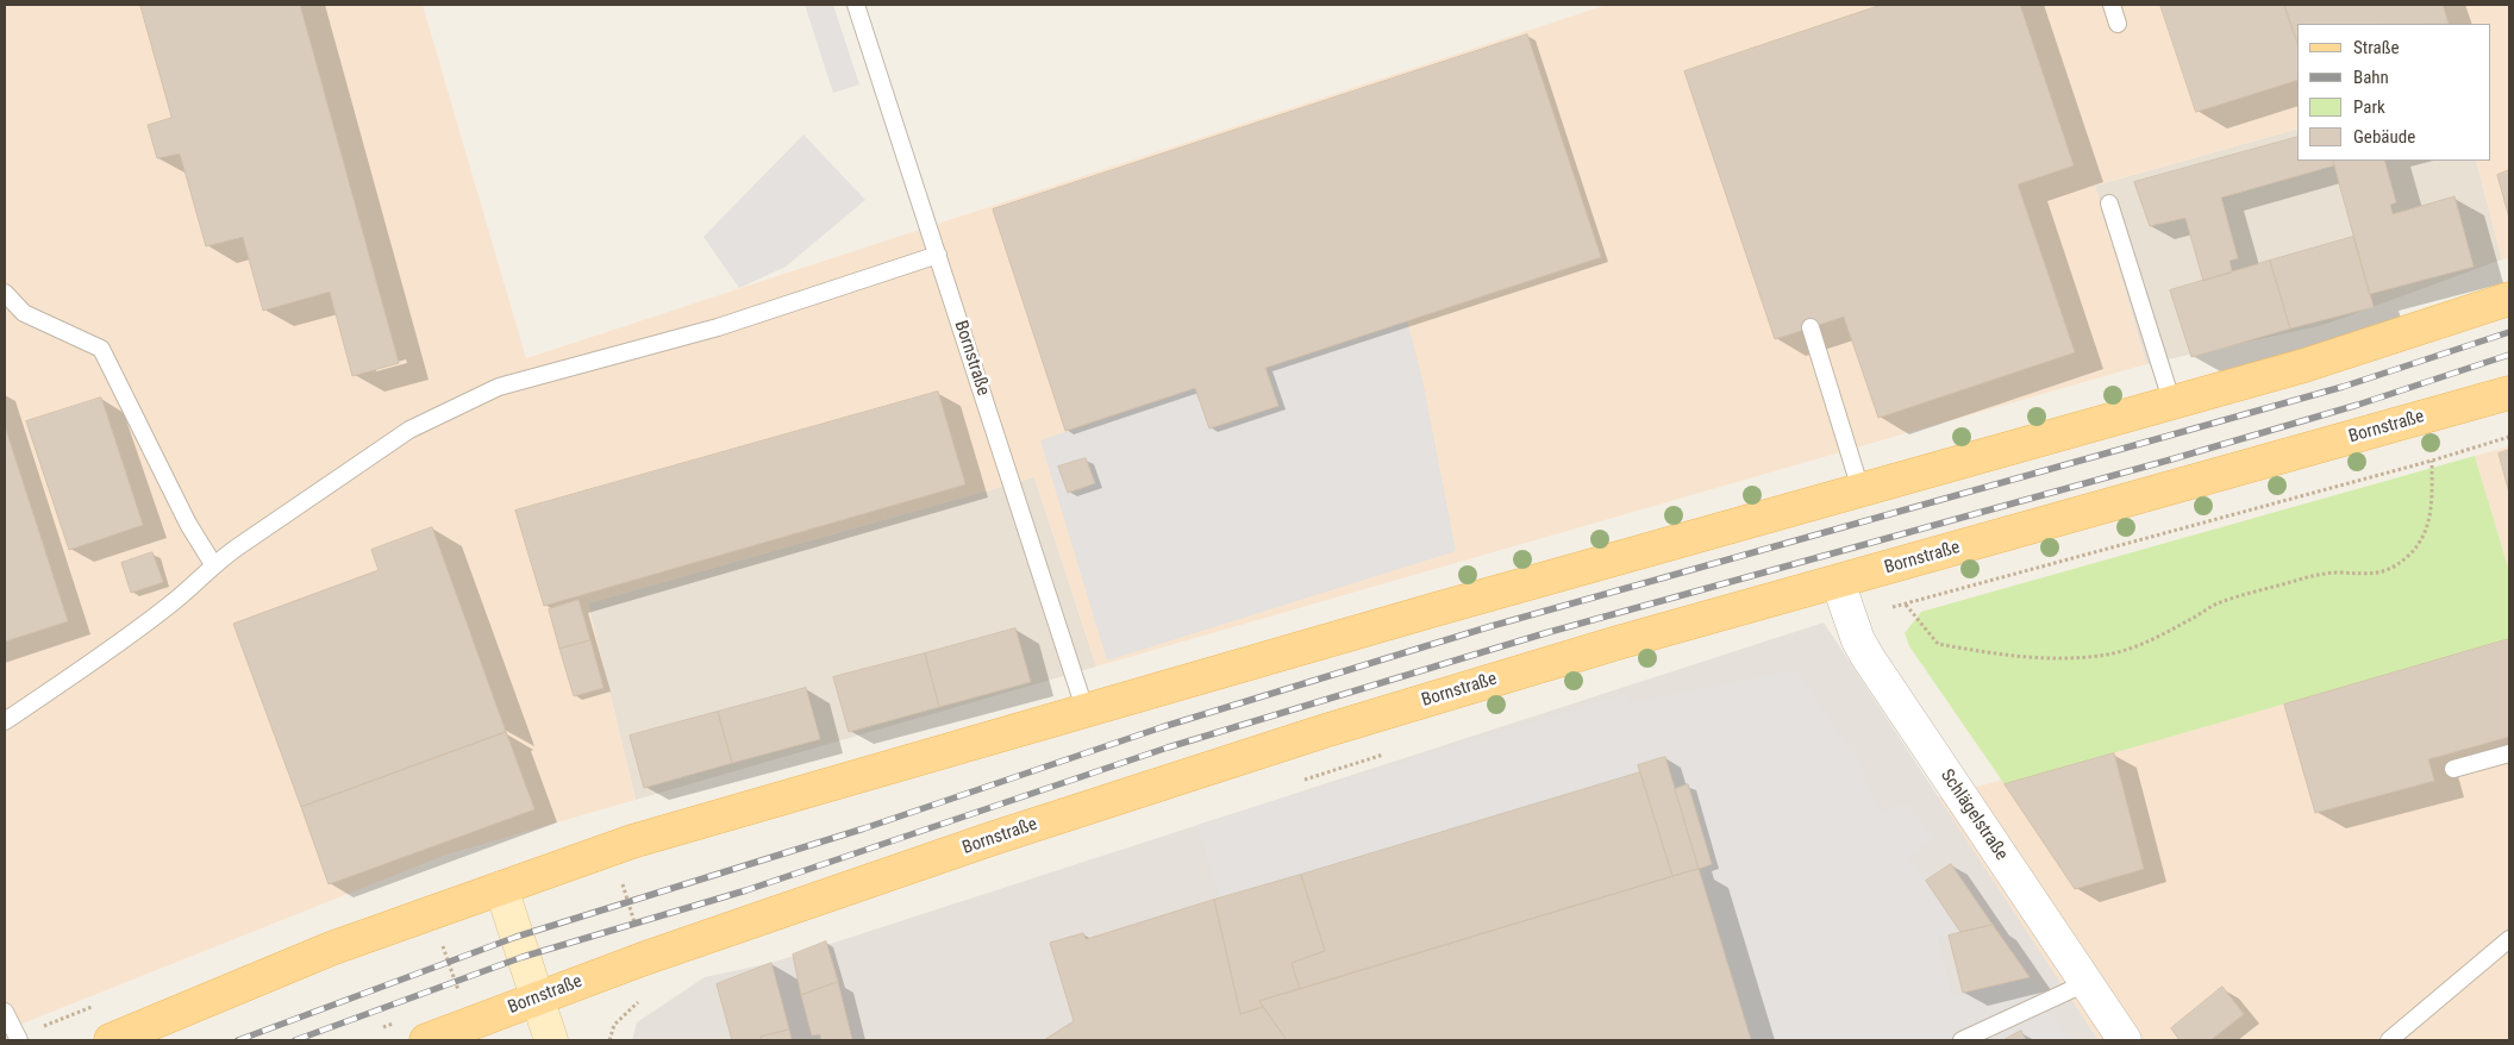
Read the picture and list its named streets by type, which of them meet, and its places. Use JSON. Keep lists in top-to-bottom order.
{
  "streets": {
    "main road": ["Bornstraße"],
    "street": ["Schlägelstraße"]
  },
  "crossings": [
    ["Bornstraße", "Schlägelstraße"]
  ],
  "legend": [
    "Straße",
    "Bahn",
    "Park",
    "Gebäude"
  ]
}
